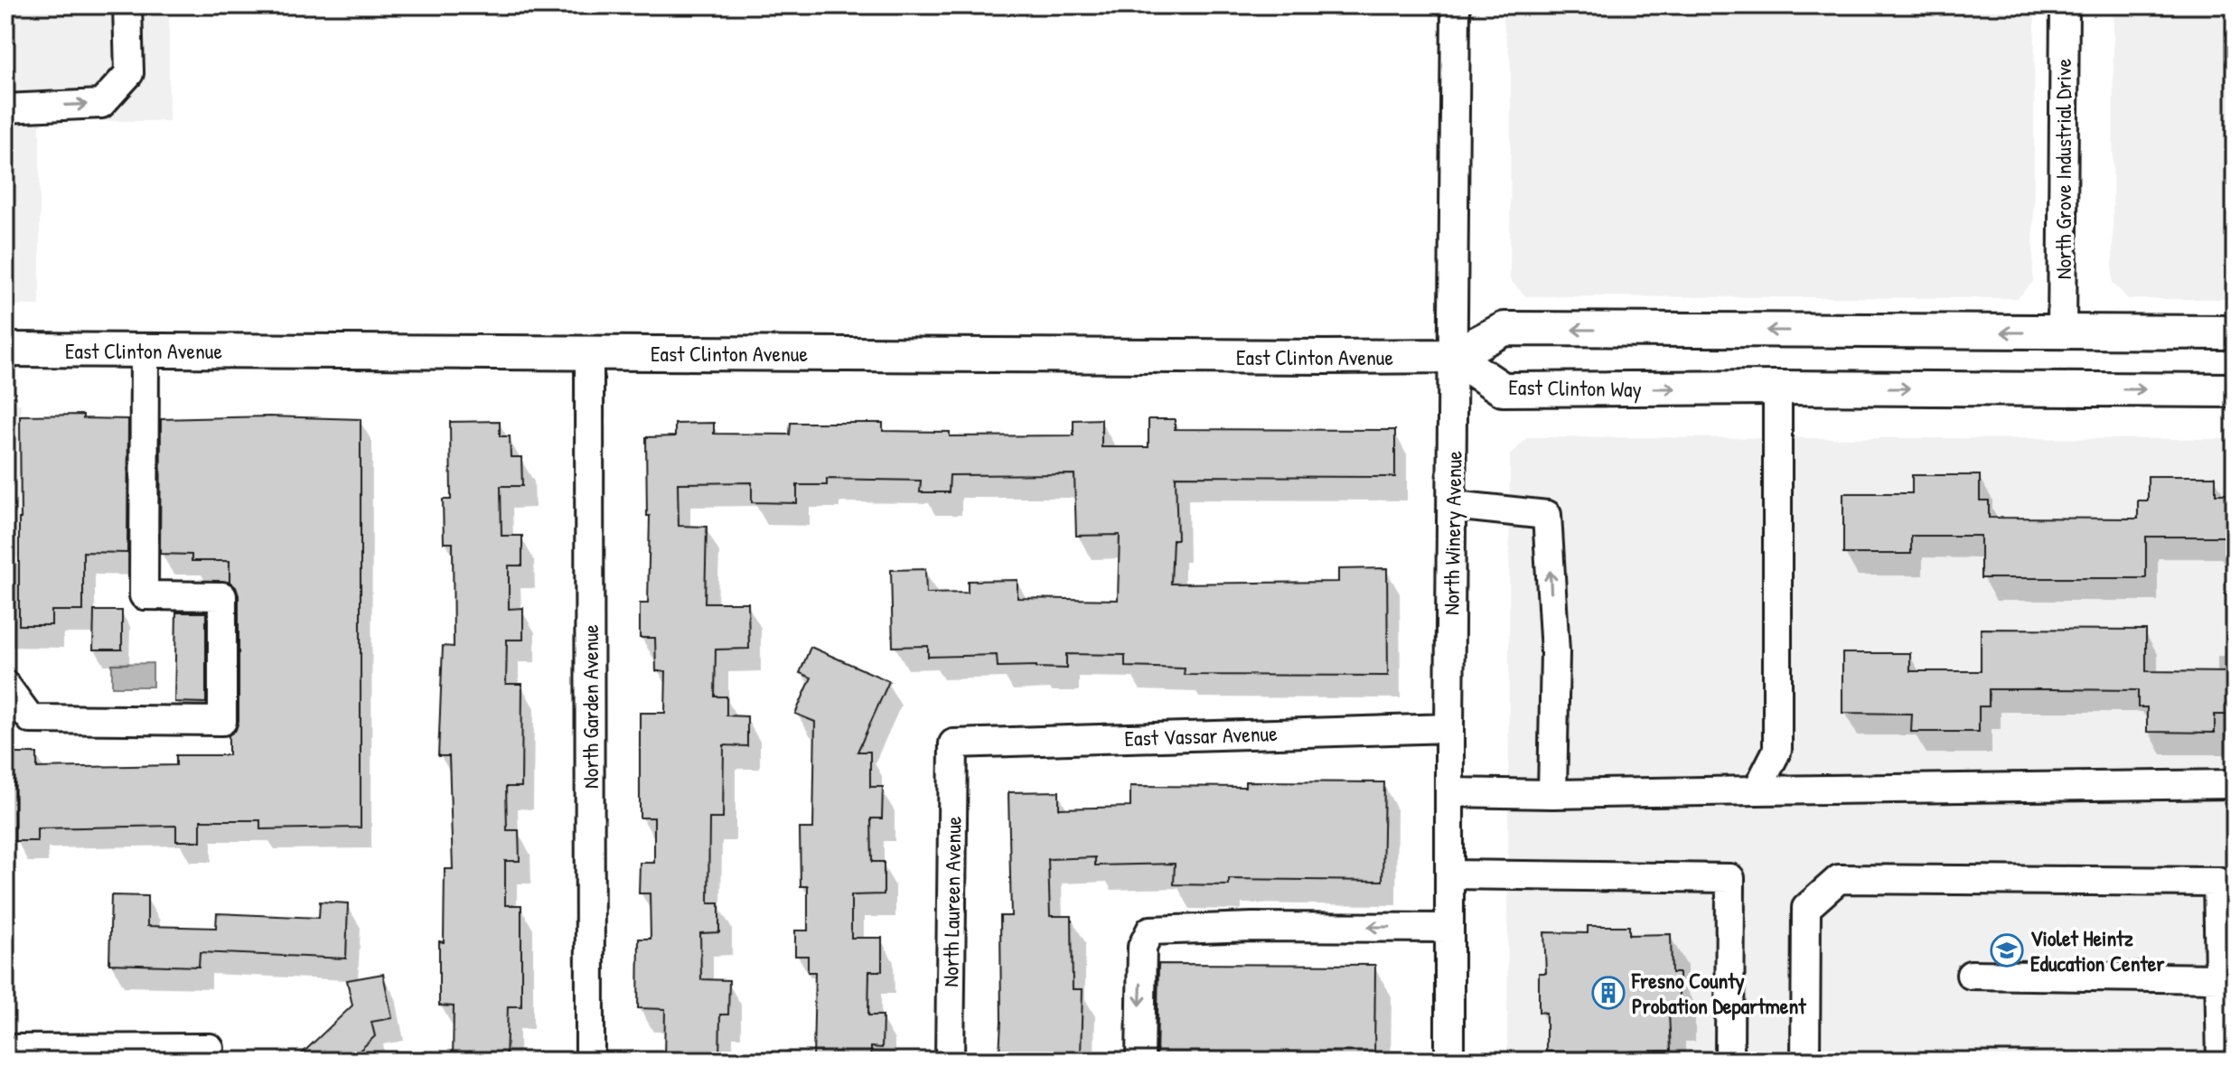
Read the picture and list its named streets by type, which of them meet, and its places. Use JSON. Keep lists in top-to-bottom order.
{
  "streets": {
    "main road": ["East Clinton Avenue", "East Clinton Way"],
    "street": [
      "North Grove Industrial Drive",
      "North Winery Avenue",
      "North Garden Avenue",
      "East Vassar Avenue",
      "North Laureen Avenue"
    ]
  },
  "crossings": [
    ["East Clinton Avenue", "East Clinton Way"],
    ["East Clinton Avenue", "North Winery Avenue"],
    ["East Clinton Avenue", "North Garden Avenue"],
    ["East Clinton Way", "North Winery Avenue"],
    ["North Winery Avenue", "East Vassar Avenue"],
    ["East Vassar Avenue", "North Laureen Avenue"]
  ],
  "places": {
    "school or university": ["Violet Heintz Education Center"],
    "building": ["Fresno County Probation Department"]
  }
}
